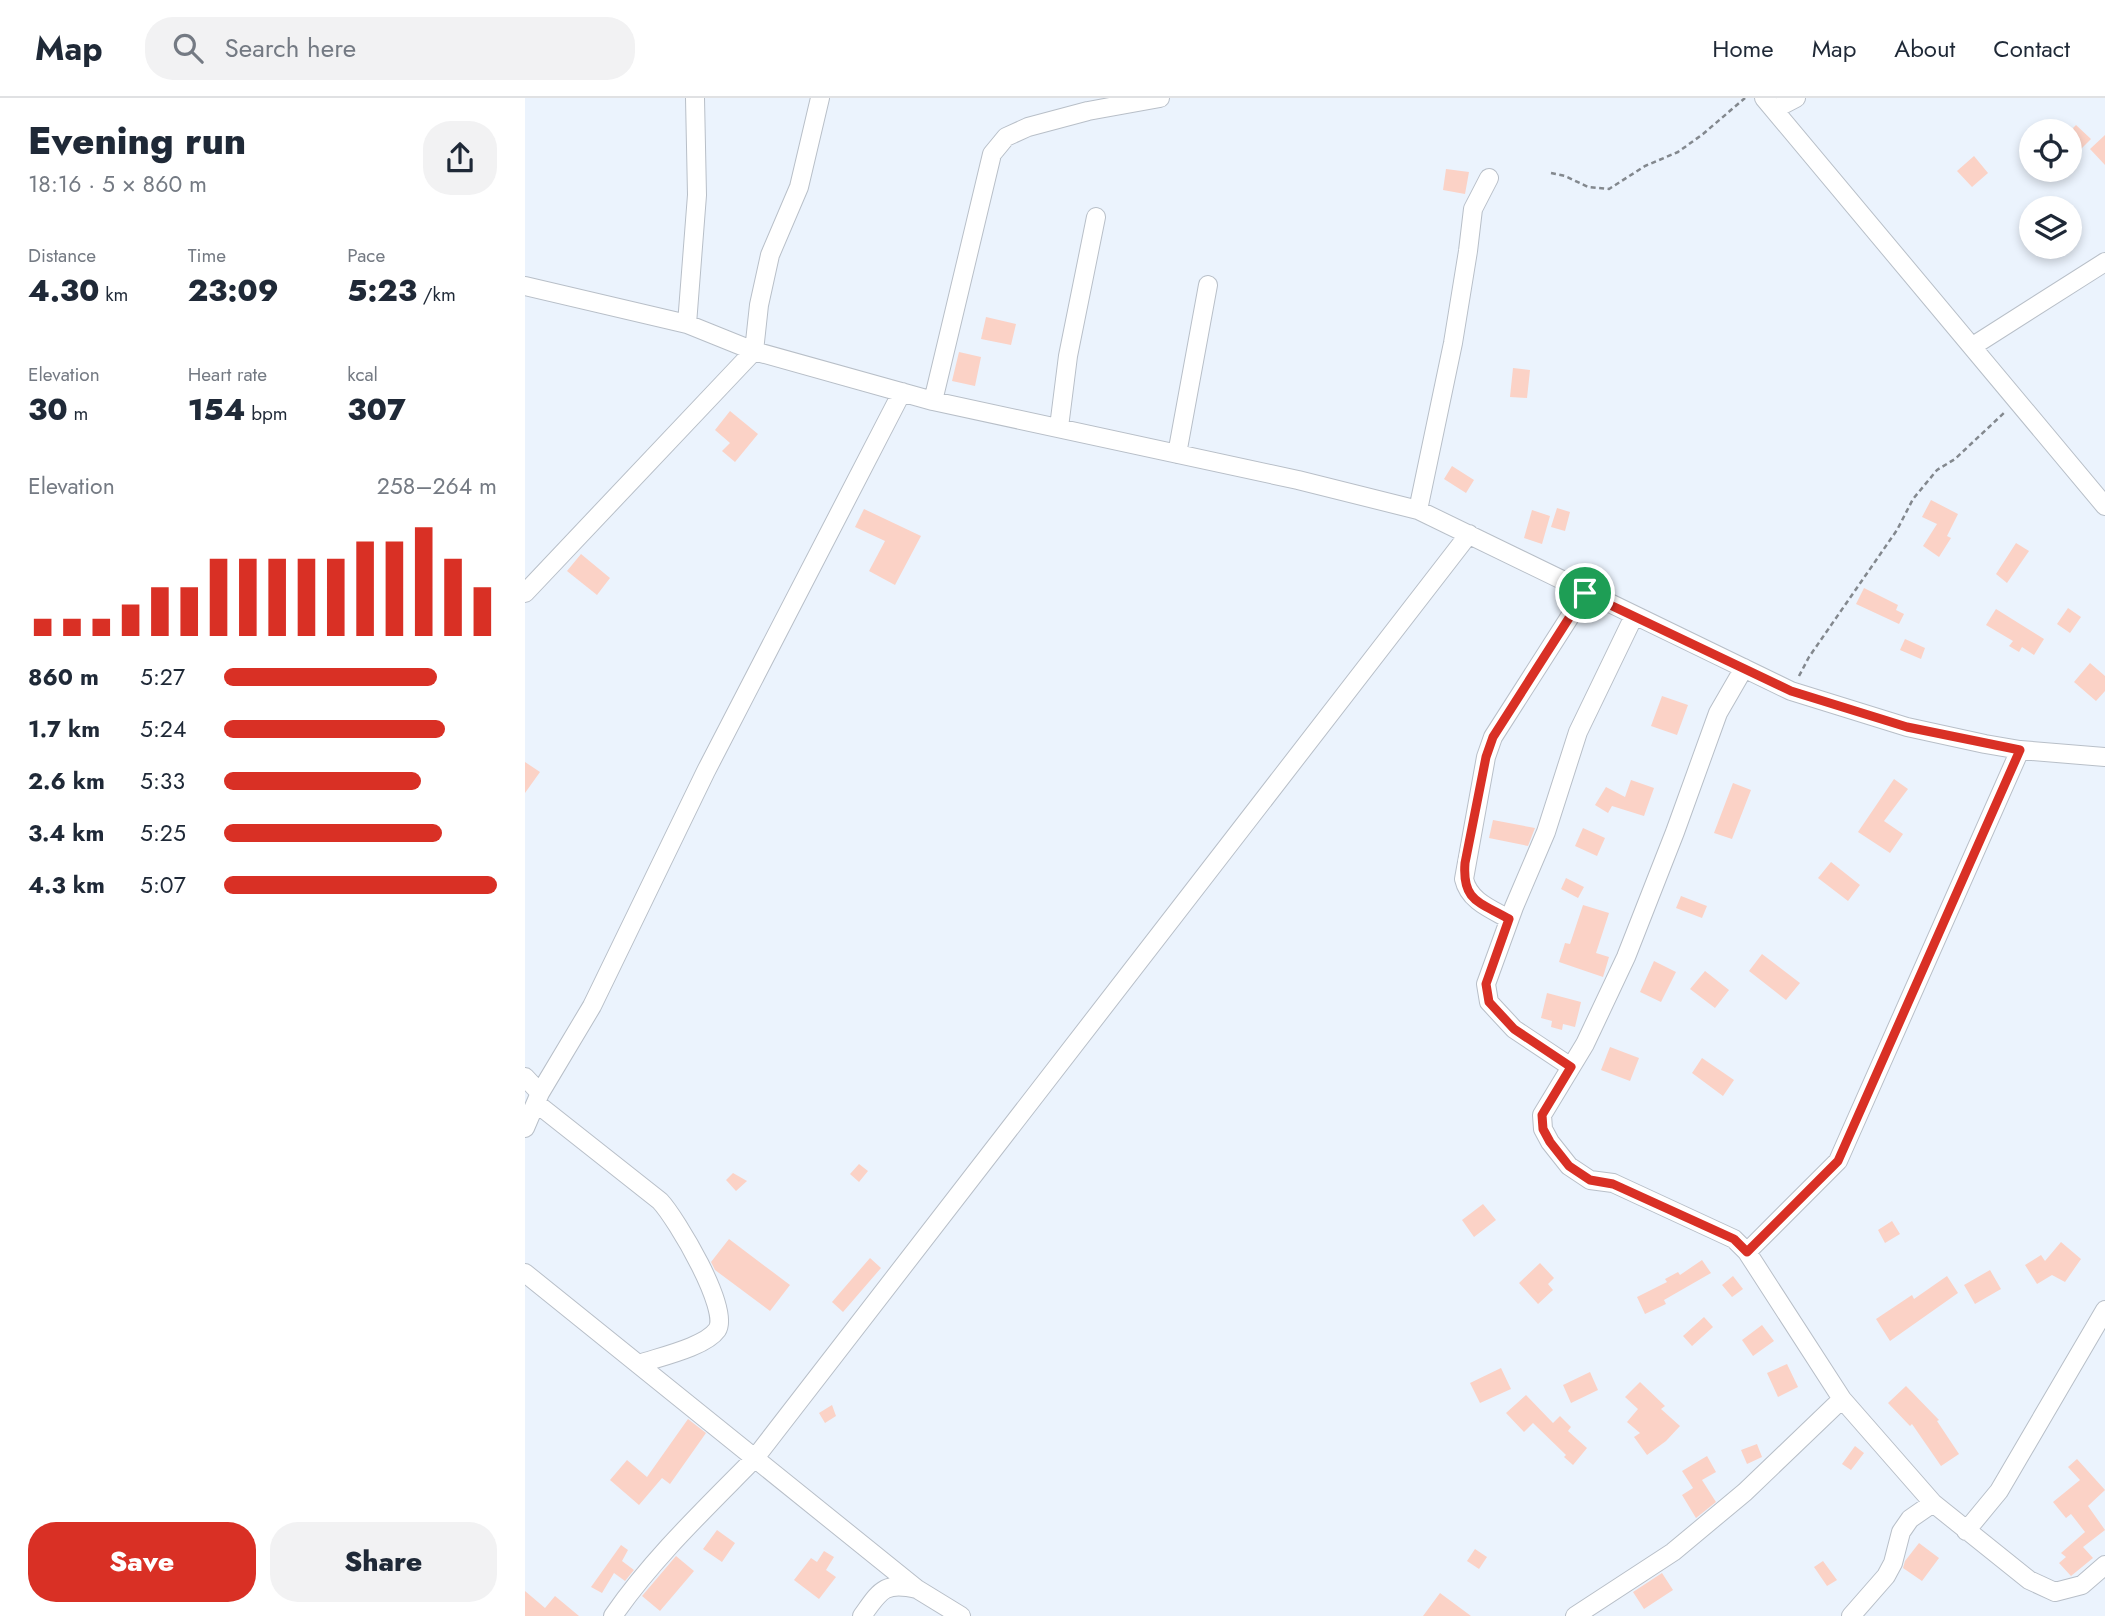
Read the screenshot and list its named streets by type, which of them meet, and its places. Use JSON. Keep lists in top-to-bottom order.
{
  "page": {
    "header": "Map",
    "search": "Search here",
    "nav": [
      "Home",
      "Map",
      "About",
      "Contact"
    ],
    "heading": ["Evening run", "18:16 · 5 × 860 m"],
    "stats": [
      ["Distance", "4.30 km"],
      ["Time", "23:09"],
      ["Pace", "5:23 /km"],
      ["Elevation", "30 m"],
      ["Heart rate", "154 bpm"],
      ["kcal", "307"]
    ],
    "chart": ["Elevation", "258–264 m"],
    "list": [
      {
        "name": "860 m",
        "note": "5:27"
      },
      {
        "name": "1.7 km",
        "note": "5:24"
      },
      {
        "name": "2.6 km",
        "note": "5:33"
      },
      {
        "name": "3.4 km",
        "note": "5:25"
      },
      {
        "name": "4.3 km",
        "note": "5:07"
      }
    ],
    "buttons": ["Save", "Share"]
  }
}
